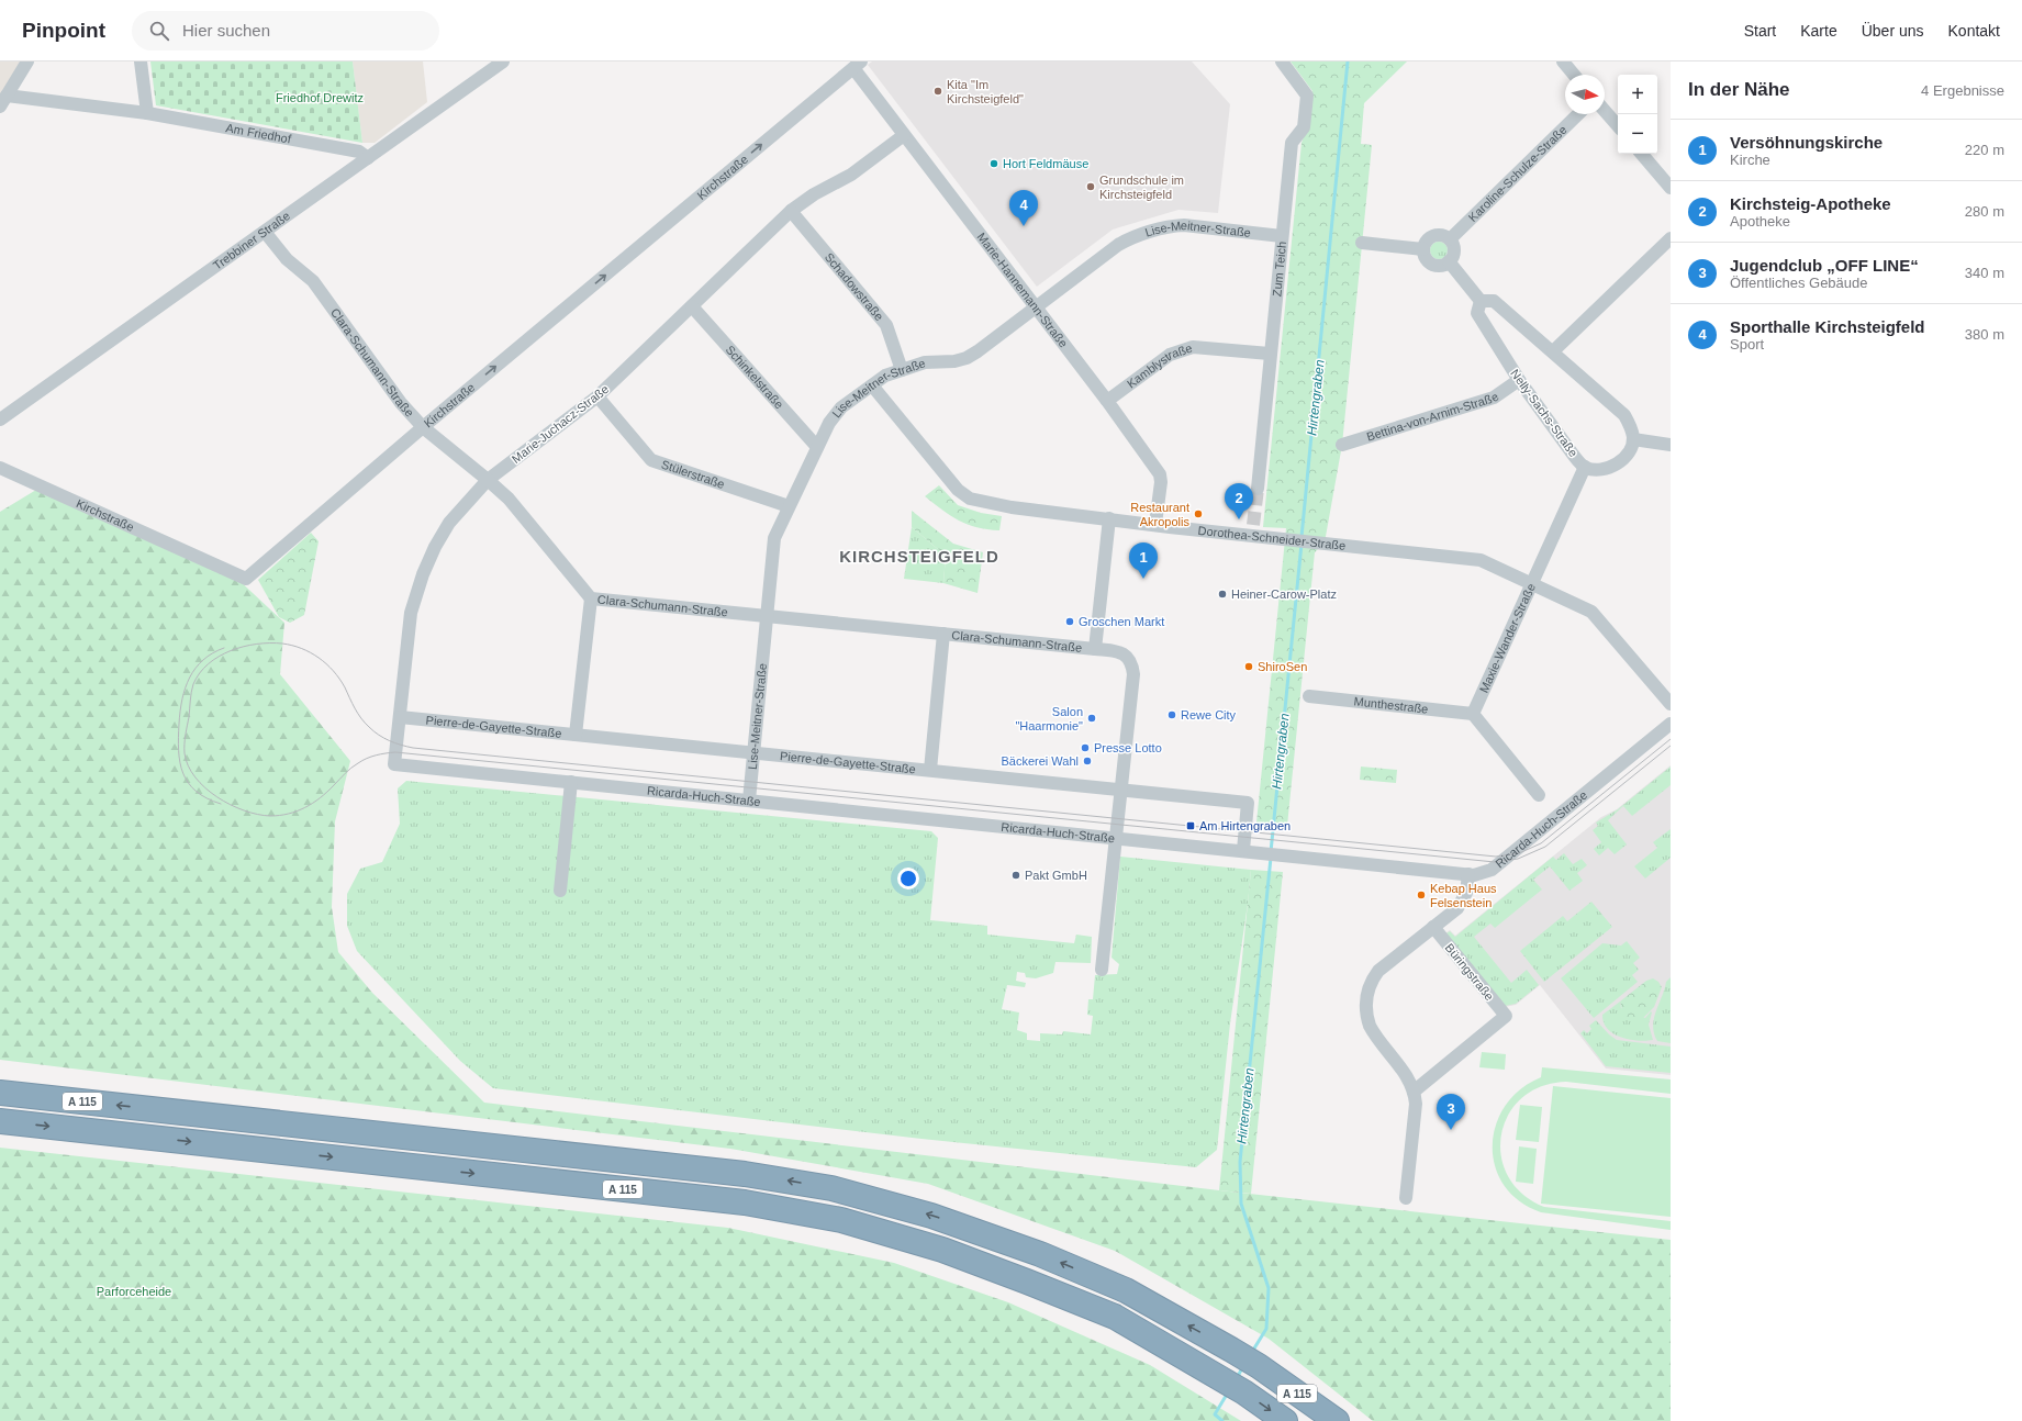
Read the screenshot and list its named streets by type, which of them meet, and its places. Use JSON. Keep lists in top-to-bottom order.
{
  "streets": {
    "highway": ["A 115"],
    "street": [
      "Am Friedhof",
      "Karoline-Schulze-Straße",
      "Kirchstraße",
      "Lise-Meitner-Straße",
      "Trebbiner Straße",
      "Zum Teich",
      "Schadowstraße",
      "Marie-Hannemann-Straße",
      "Clara-Schumann-Straße",
      "Kamblystraße",
      "Schinkelstraße",
      "Nelly-Sachs-Straße",
      "Bettina-von-Arnim-Straße",
      "Marie-Juchacz-Straße",
      "Stülerstraße",
      "Dorothea-Schneider-Straße",
      "Maxie-Wander-Straße",
      "Munthestraße",
      "Pierre-de-Gayette-Straße",
      "Ricarda-Huch-Straße",
      "Büringstraße"
    ]
  },
  "crossings": [
    ["Am Friedhof", "Trebbiner Straße"],
    ["Kirchstraße", "Marie-Hannemann-Straße"],
    ["Kirchstraße", "Clara-Schumann-Straße"],
    ["Lise-Meitner-Straße", "Zum Teich"],
    ["Lise-Meitner-Straße", "Schadowstraße"],
    ["Lise-Meitner-Straße", "Marie-Hannemann-Straße"],
    ["Lise-Meitner-Straße", "Clara-Schumann-Straße"],
    ["Lise-Meitner-Straße", "Schinkelstraße"],
    ["Lise-Meitner-Straße", "Stülerstraße"],
    ["Lise-Meitner-Straße", "Dorothea-Schneider-Straße"],
    ["Lise-Meitner-Straße", "Pierre-de-Gayette-Straße"],
    ["Lise-Meitner-Straße", "Ricarda-Huch-Straße"],
    ["Trebbiner Straße", "Clara-Schumann-Straße"],
    ["Zum Teich", "Kamblystraße"],
    ["Schadowstraße", "Marie-Juchacz-Straße"],
    ["Marie-Hannemann-Straße", "Kamblystraße"],
    ["Marie-Hannemann-Straße", "Marie-Juchacz-Straße"],
    ["Marie-Hannemann-Straße", "Dorothea-Schneider-Straße"],
    ["Clara-Schumann-Straße", "Marie-Juchacz-Straße"],
    ["Clara-Schumann-Straße", "Pierre-de-Gayette-Straße"],
    ["Schinkelstraße", "Marie-Juchacz-Straße"],
    ["Nelly-Sachs-Straße", "Bettina-von-Arnim-Straße"],
    ["Nelly-Sachs-Straße", "Maxie-Wander-Straße"],
    ["Marie-Juchacz-Straße", "Stülerstraße"],
    ["Marie-Juchacz-Straße", "Pierre-de-Gayette-Straße"],
    ["Marie-Juchacz-Straße", "Ricarda-Huch-Straße"],
    ["Dorothea-Schneider-Straße", "Maxie-Wander-Straße"],
    ["Maxie-Wander-Straße", "Munthestraße"],
    ["Pierre-de-Gayette-Straße", "Ricarda-Huch-Straße"]
  ],
  "one_way": ["Kirchstraße"],
  "districts": ["KIRCHSTEIGFELD"],
  "water": ["Hirtengraben"],
  "parks": ["Friedhof Drewitz", "Parforceheide"],
  "places": {
    "other": [
      "Kita \"Im Kirchsteigfeld\"",
      "Hort Feldmäuse",
      "Grundschule im Kirchsteigfeld",
      "Restaurant Akropolis",
      "Heiner-Carow-Platz",
      "Groschen Markt",
      "ShiroSen",
      "Rewe City",
      "Salon \"Haarmonie\"",
      "Presse Lotto",
      "Bäckerei Wahl",
      "Pakt GmbH",
      "Kebap Haus Felsenstein"
    ],
    "transit": ["Am Hirtengraben"]
  },
  "north": "right",
  "page": {
    "header": "Pinpoint",
    "search": "Hier suchen",
    "nav": [
      "Start",
      "Karte",
      "Über uns",
      "Kontakt"
    ],
    "heading": ["In der Nähe", "4 Ergebnisse"],
    "map_buttons": ["+", "−"],
    "list": [
      {
        "mark": "1",
        "name": "Versöhnungskirche",
        "note": "Kirche",
        "value": "220 m"
      },
      {
        "mark": "2",
        "name": "Kirchsteig-Apotheke",
        "note": "Apotheke",
        "value": "280 m"
      },
      {
        "mark": "3",
        "name": "Jugendclub „OFF LINE“",
        "note": "Öffentliches Gebäude",
        "value": "340 m"
      },
      {
        "mark": "4",
        "name": "Sporthalle Kirchsteigfeld",
        "note": "Sport",
        "value": "380 m"
      }
    ],
    "pins": [
      "4",
      "2",
      "1",
      "3"
    ]
  }
}
